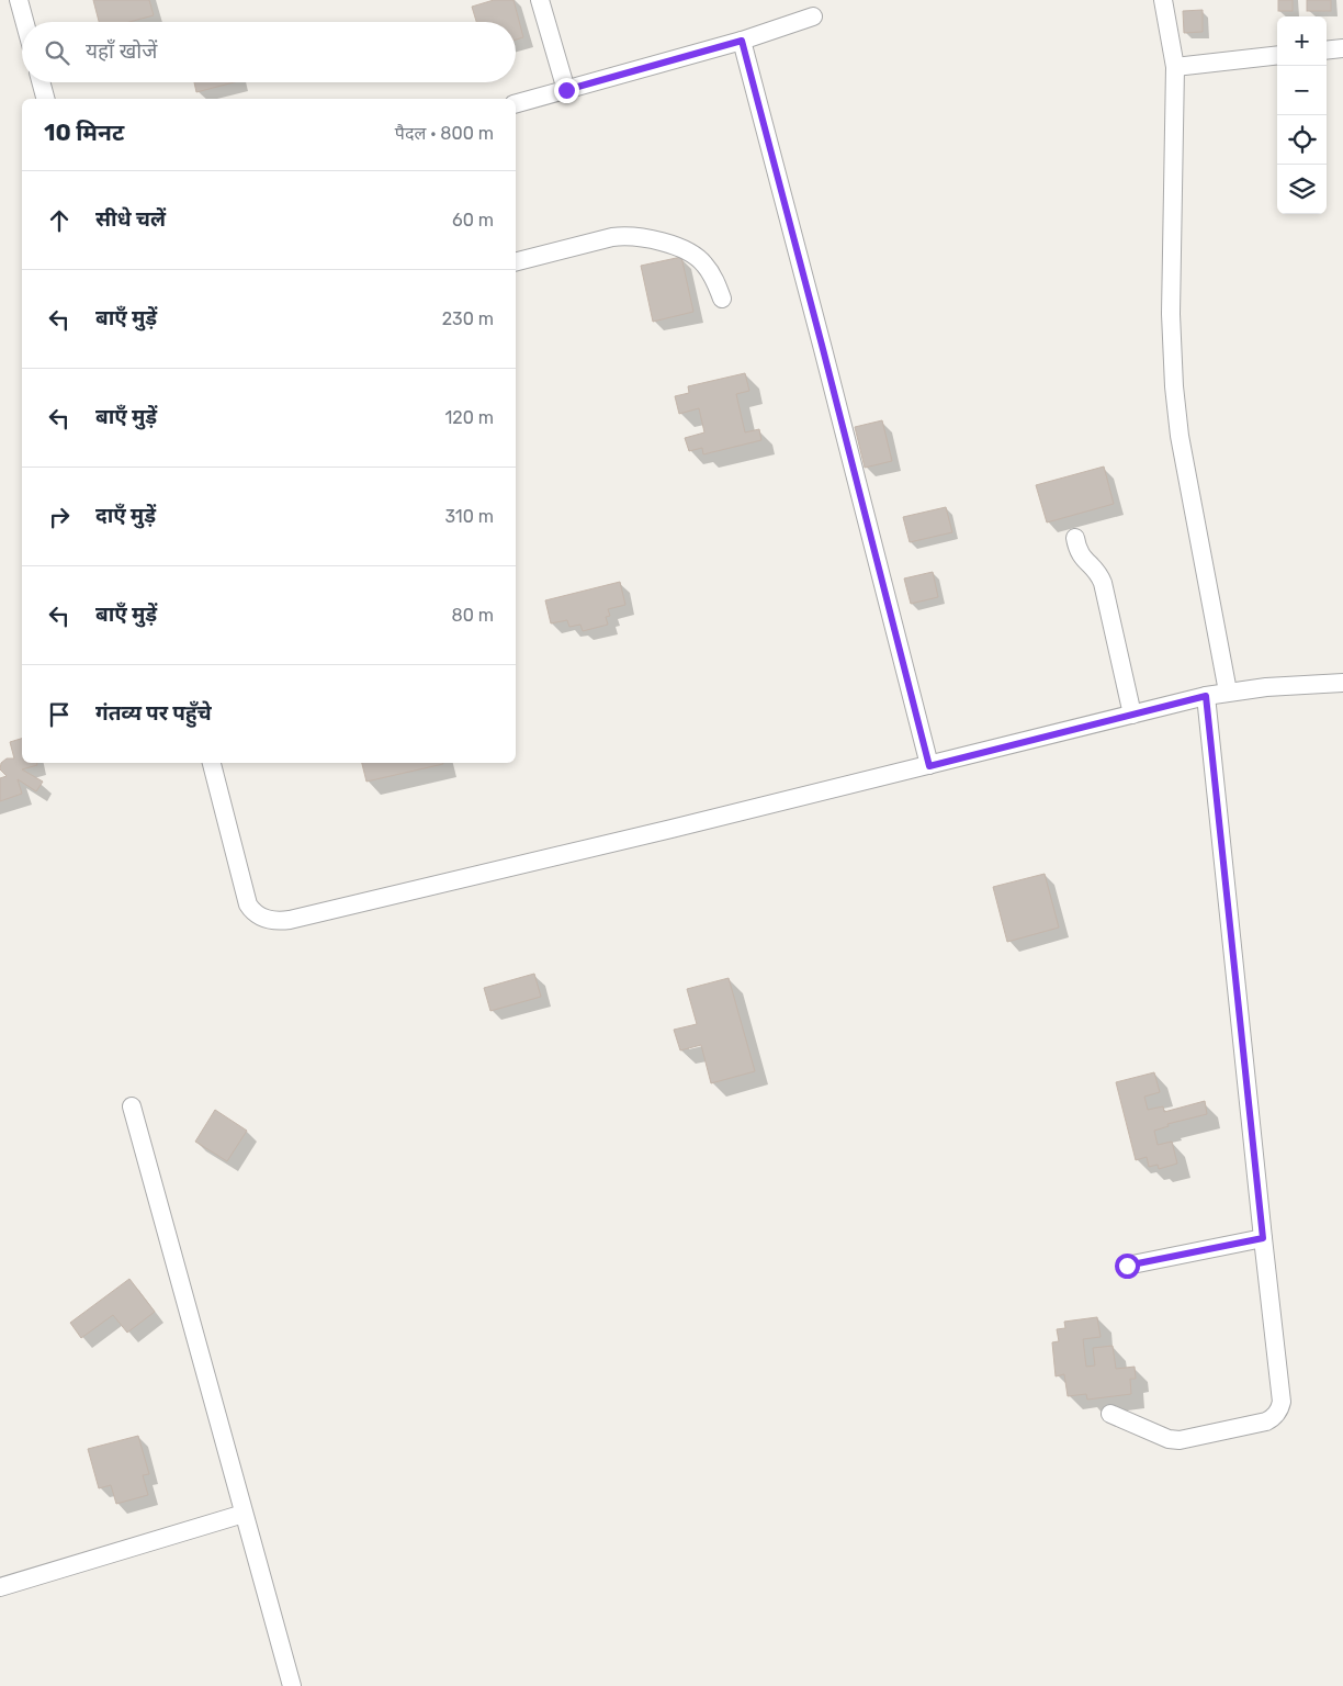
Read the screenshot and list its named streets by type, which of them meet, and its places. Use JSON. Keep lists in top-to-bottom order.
{
  "page": {
    "map_buttons": ["+", "−"],
    "search": "यहाँ खोजें",
    "heading": ["10 मिनट", "पैदल · 800 m"],
    "list": [
      ["सीधे चलें", "60 m"],
      ["बाएँ मुड़ें", "230 m"],
      ["बाएँ मुड़ें", "120 m"],
      ["दाएँ मुड़ें", "310 m"],
      ["बाएँ मुड़ें", "80 m"],
      "गंतव्य पर पहुँचे"
    ]
  }
}
